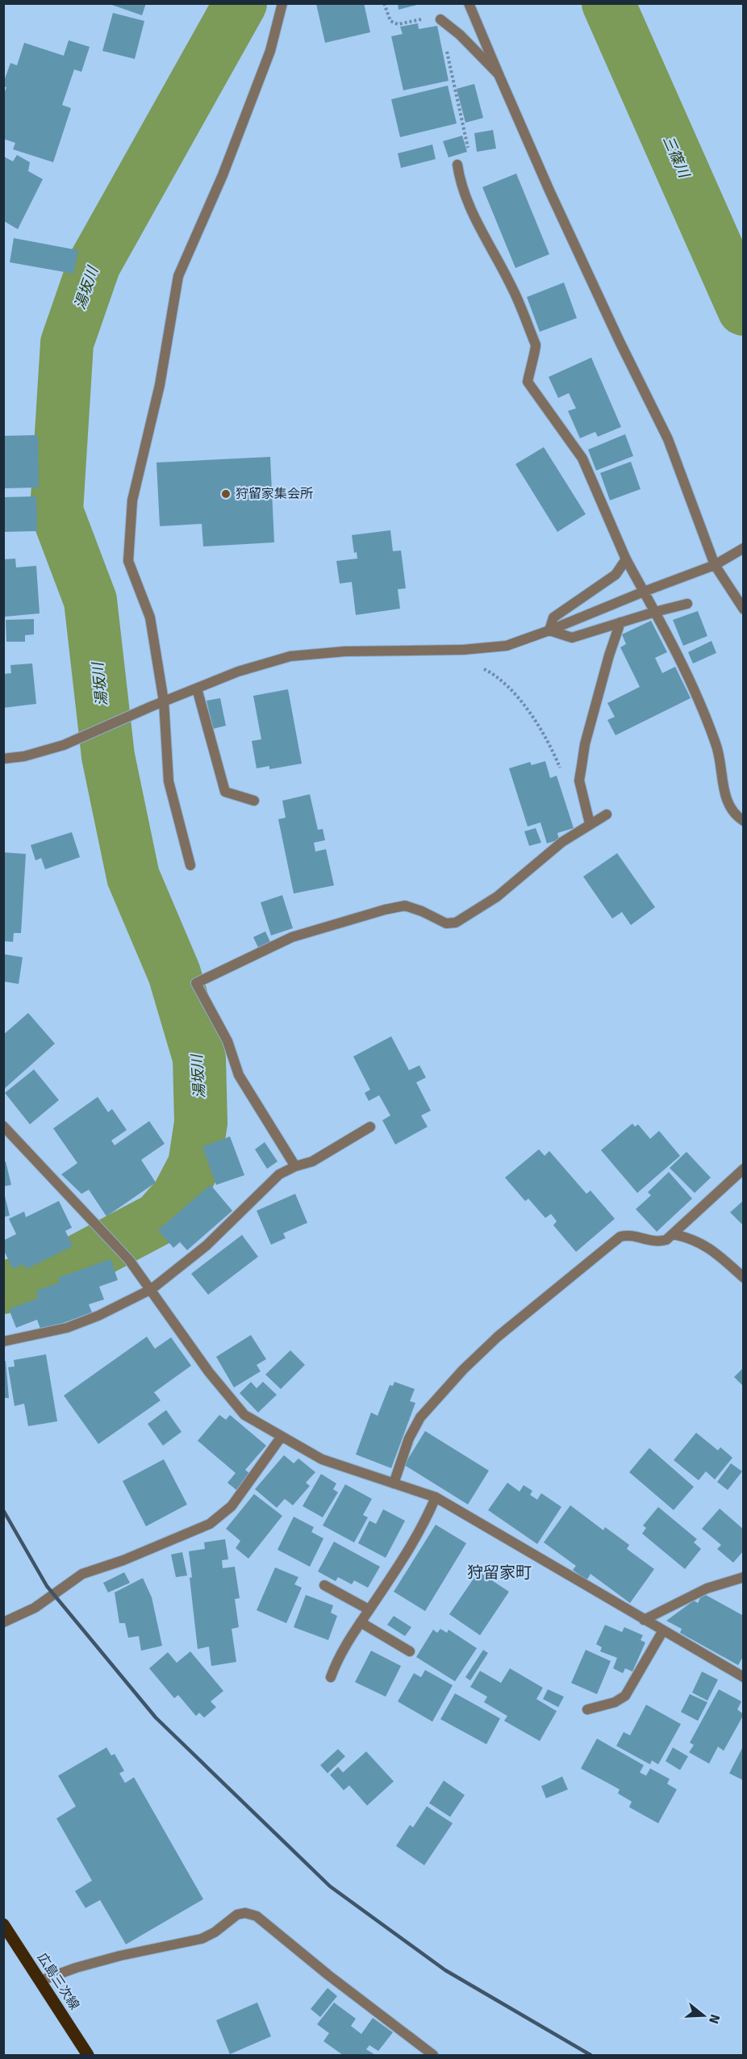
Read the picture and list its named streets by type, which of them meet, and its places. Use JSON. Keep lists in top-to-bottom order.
{
  "streets": {
    "main road": ["広島三次線"]
  },
  "districts": ["狩留家町"],
  "water": ["三篠川", "湯坂川"],
  "places": ["狩留家集会所"],
  "north": "right"
}
